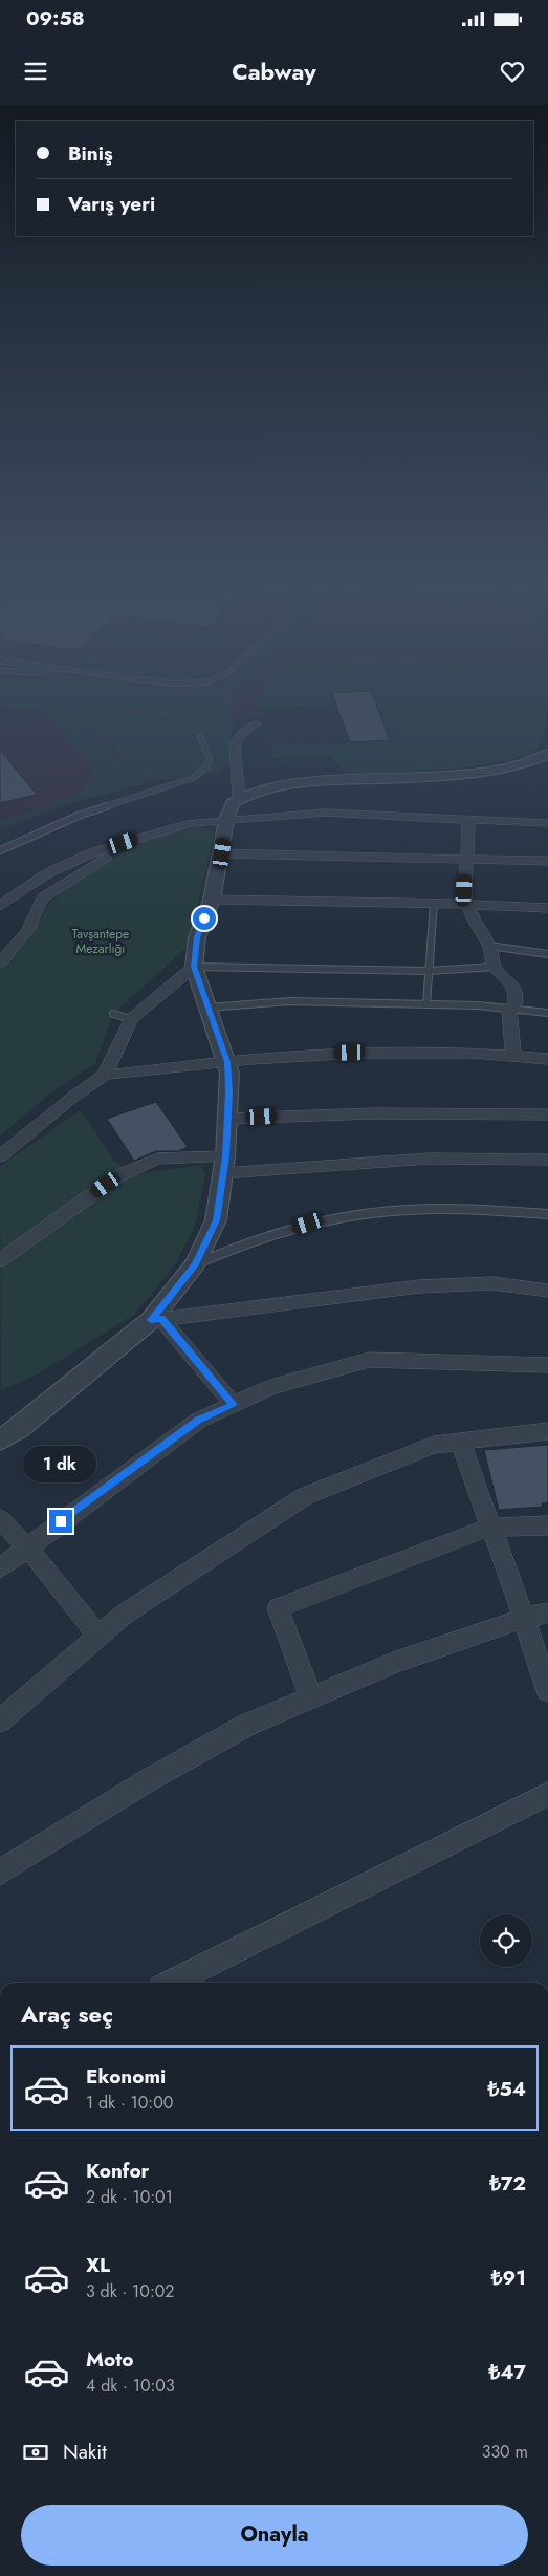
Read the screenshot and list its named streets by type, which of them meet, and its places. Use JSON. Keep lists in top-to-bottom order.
{
  "parks": ["Tavşantepe Mezarlığı"],
  "page": {
    "status": "09:58",
    "header": "Cabway",
    "banner": ["Biniş", "Varış yeri"],
    "bubble": "1 dk",
    "heading": "Araç seç",
    "list": [
      {
        "name": "Ekonomi",
        "note": "1 dk · 10:00",
        "value": "₺54"
      },
      {
        "name": "Konfor",
        "note": "2 dk · 10:01",
        "value": "₺72"
      },
      {
        "name": "XL",
        "note": "3 dk · 10:02",
        "value": "₺91"
      },
      {
        "name": "Moto",
        "note": "4 dk · 10:03",
        "value": "₺47"
      }
    ],
    "pay": ["Nakit", "330 m"],
    "buttons": "Onayla"
  }
}
